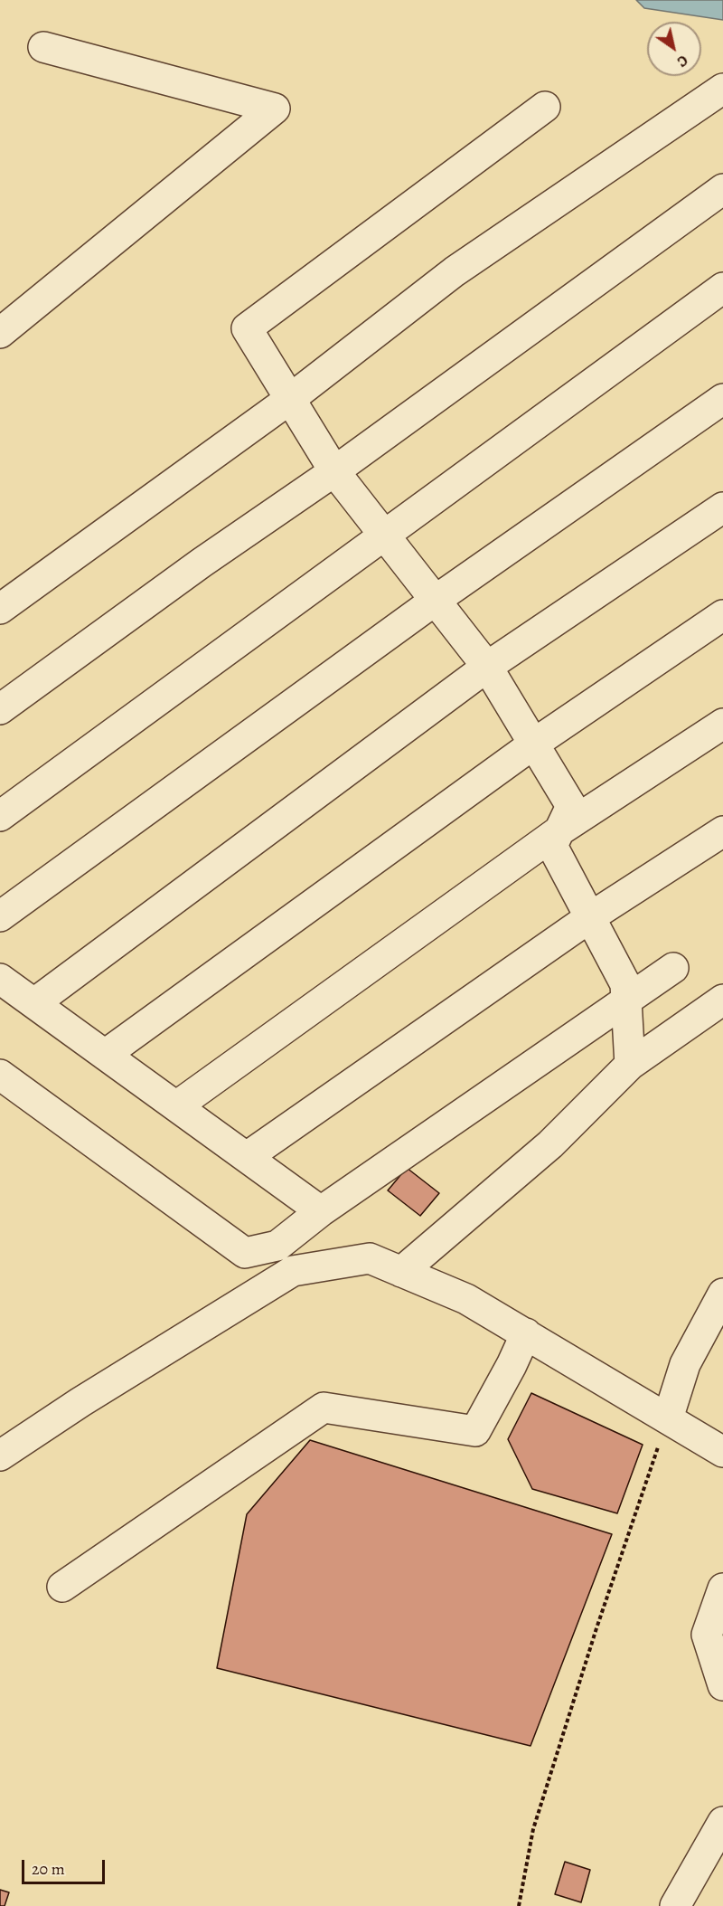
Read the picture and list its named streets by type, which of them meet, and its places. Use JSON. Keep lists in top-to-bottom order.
{
  "scale_bar": "20 m",
  "north": "bottom right"
}
